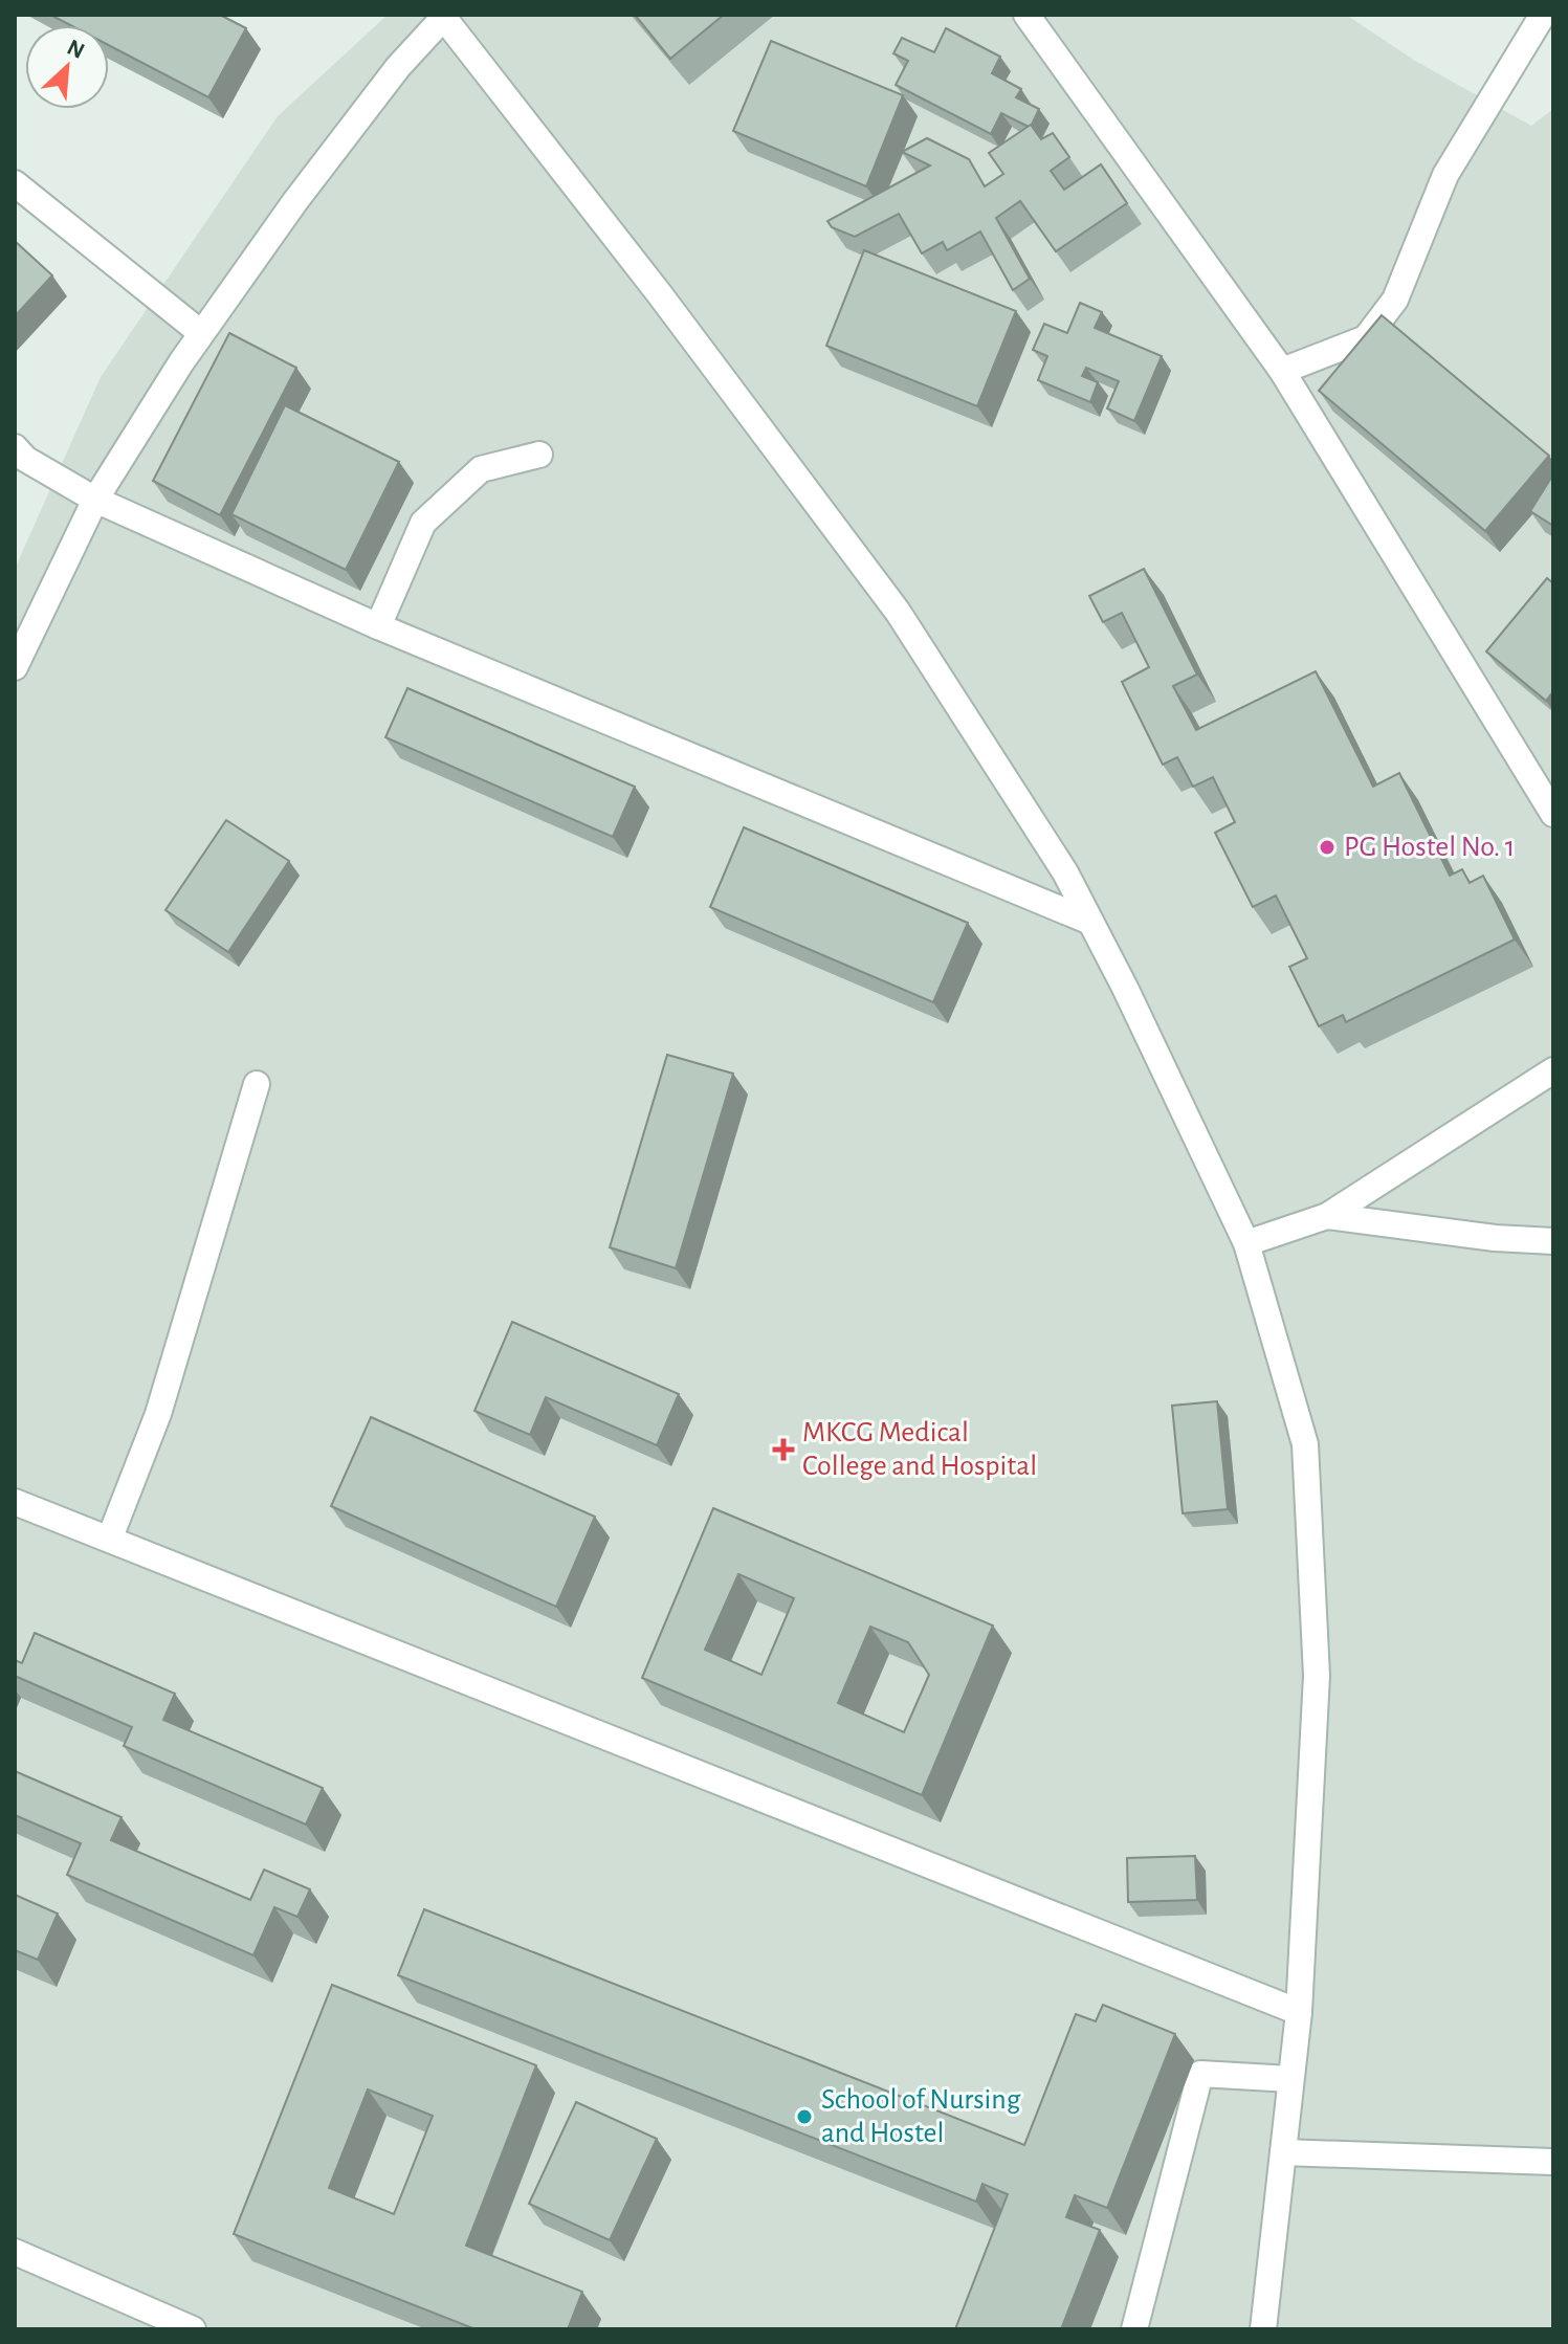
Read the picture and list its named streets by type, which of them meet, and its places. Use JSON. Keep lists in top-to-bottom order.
{
  "places": {
    "other": ["PG Hostel No. 1", "School of Nursing and Hostel"],
    "health": ["MKCG Medical College and Hospital"]
  },
  "north": "top right"
}
